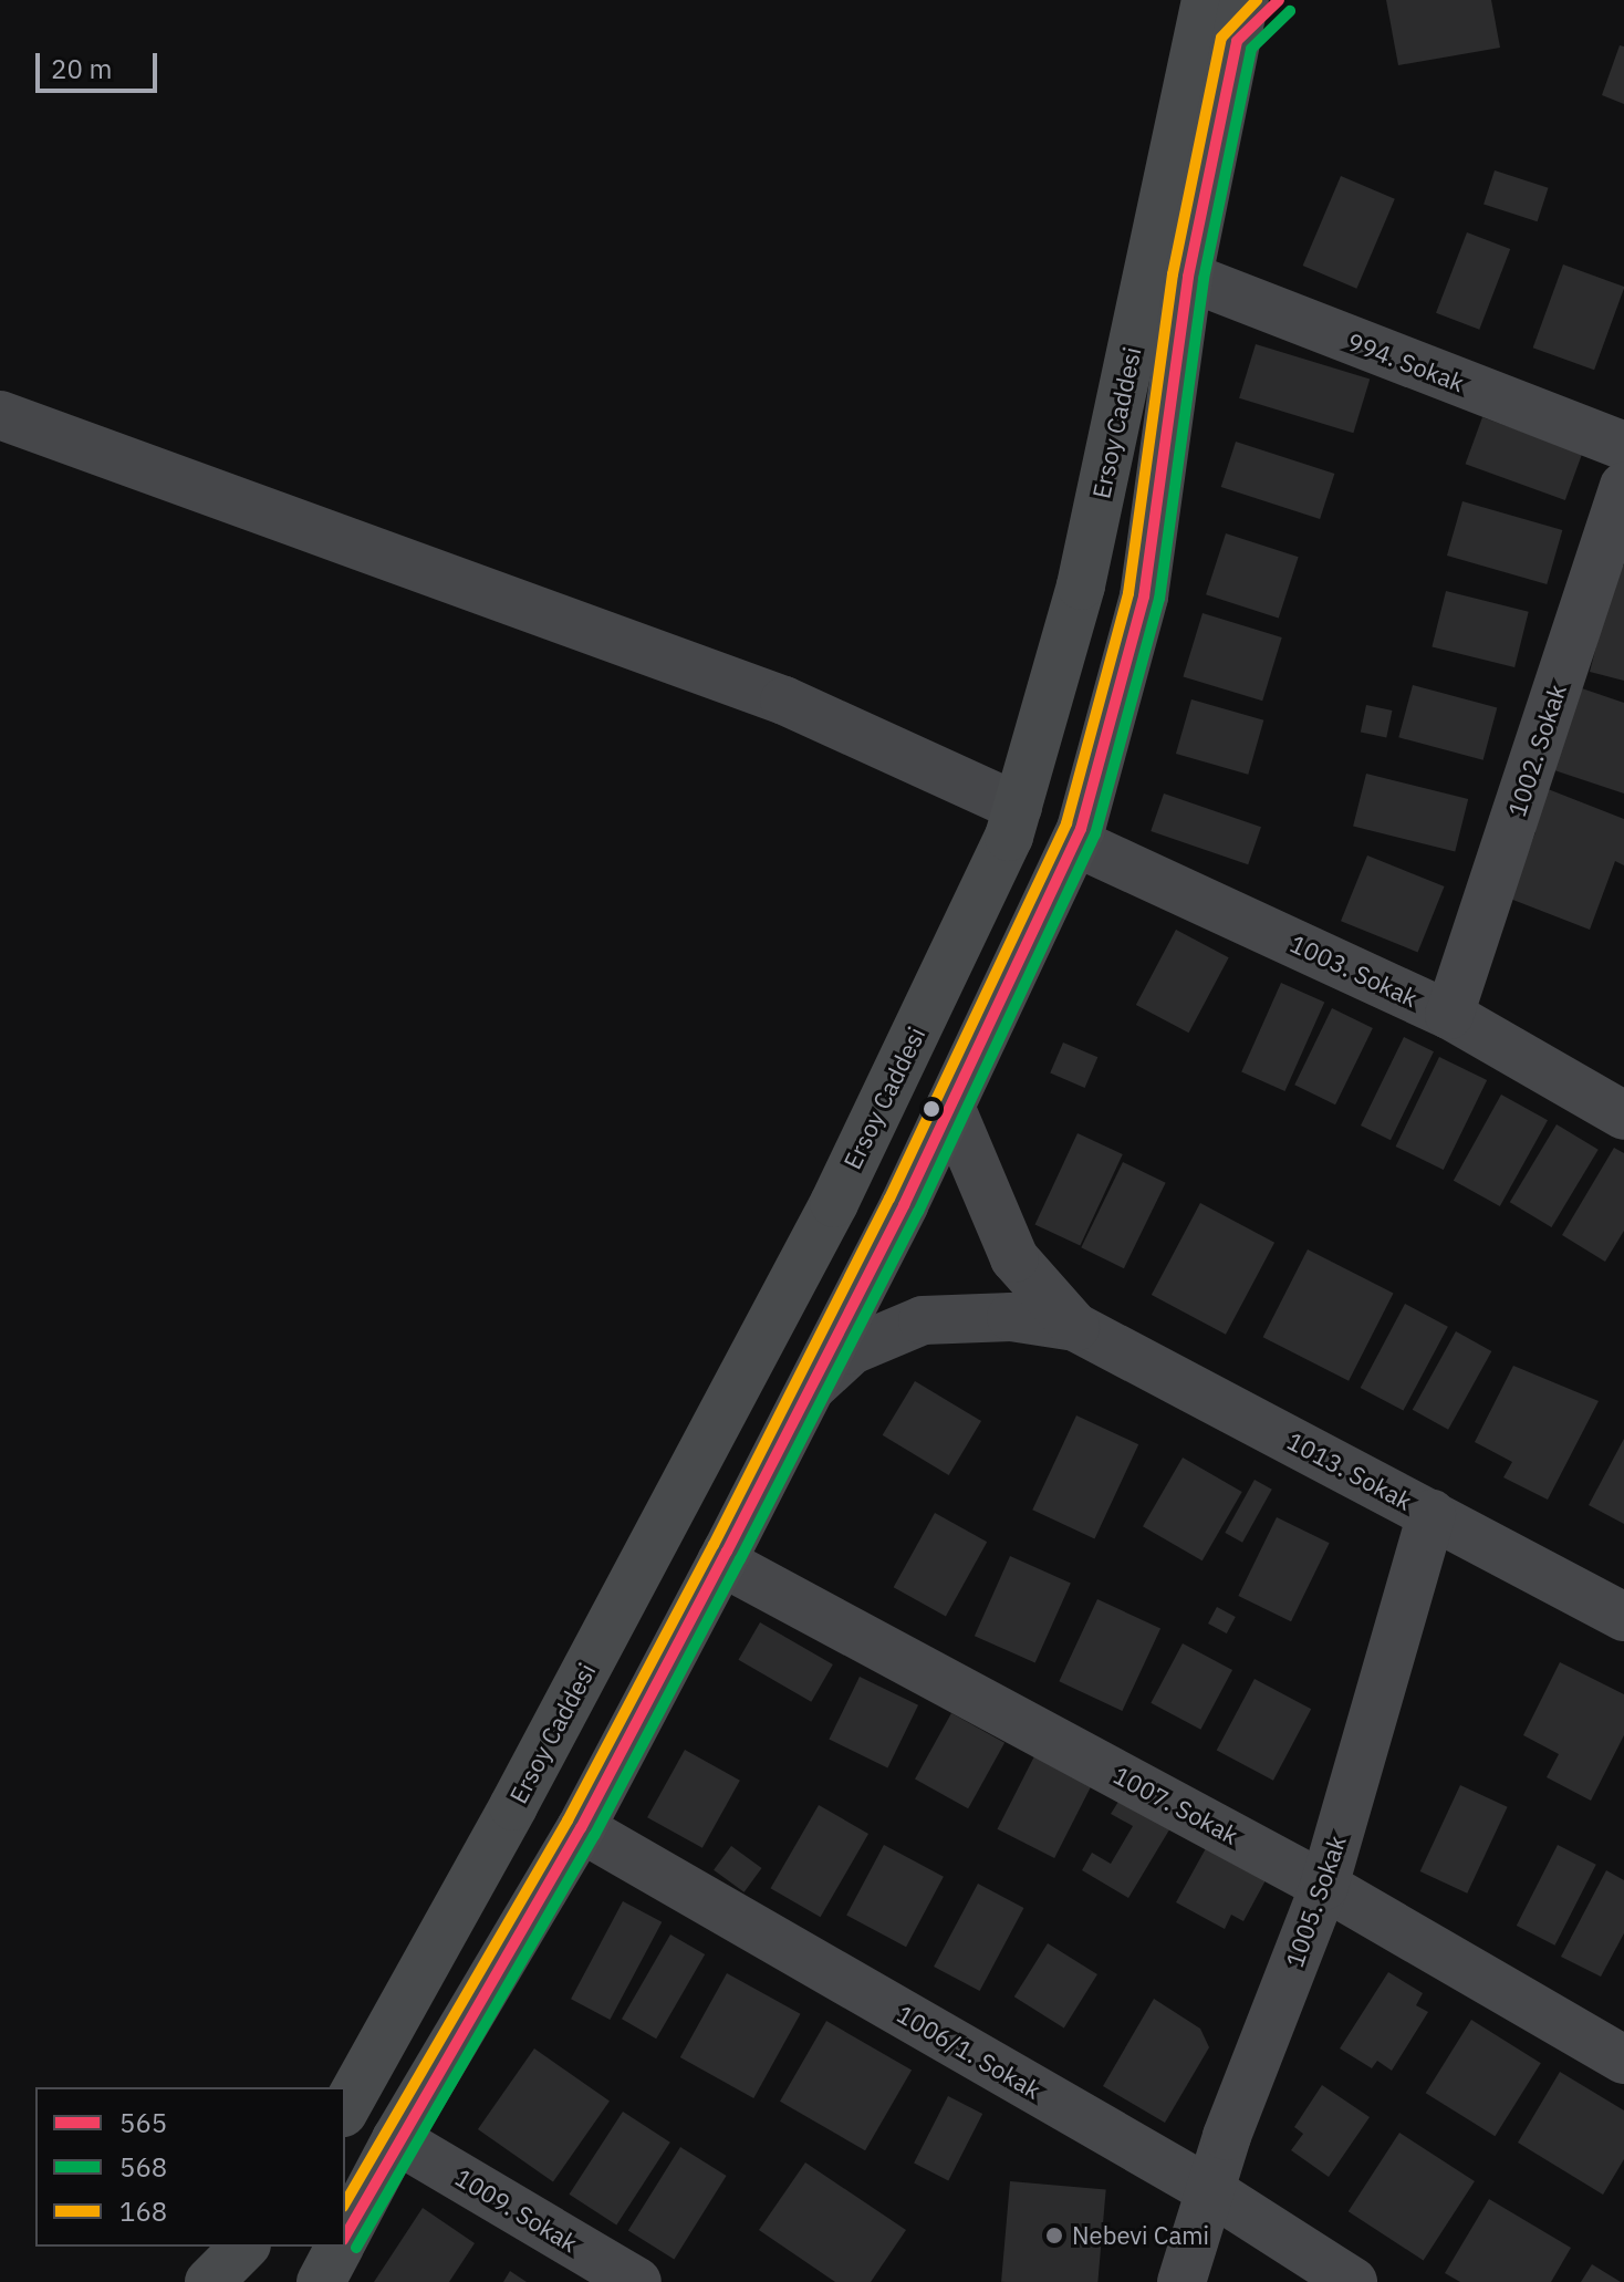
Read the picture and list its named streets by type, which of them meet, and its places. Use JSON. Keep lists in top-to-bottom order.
{
  "streets": {
    "main road": ["Ersoy Caddesi"],
    "street": [
      "994. Sokak",
      "1002. Sokak",
      "1003. Sokak",
      "1013. Sokak",
      "1007. Sokak",
      "1005. Sokak",
      "1006/1. Sokak",
      "1009. Sokak"
    ]
  },
  "crossings": [
    ["994. Sokak", "Ersoy Caddesi"],
    ["Ersoy Caddesi", "1003. Sokak"],
    ["Ersoy Caddesi", "1013. Sokak"],
    ["Ersoy Caddesi", "1007. Sokak"],
    ["Ersoy Caddesi", "1006/1. Sokak"],
    ["Ersoy Caddesi", "1009. Sokak"],
    ["1002. Sokak", "1003. Sokak"],
    ["1013. Sokak", "1005. Sokak"],
    ["1007. Sokak", "1005. Sokak"],
    ["1005. Sokak", "1006/1. Sokak"]
  ],
  "places": ["Nebevi Cami"],
  "lines": ["transit line 565", "transit line 168", "transit line 568"],
  "legend": ["565", "568", "168"],
  "scale_bar": "20 m"
}
